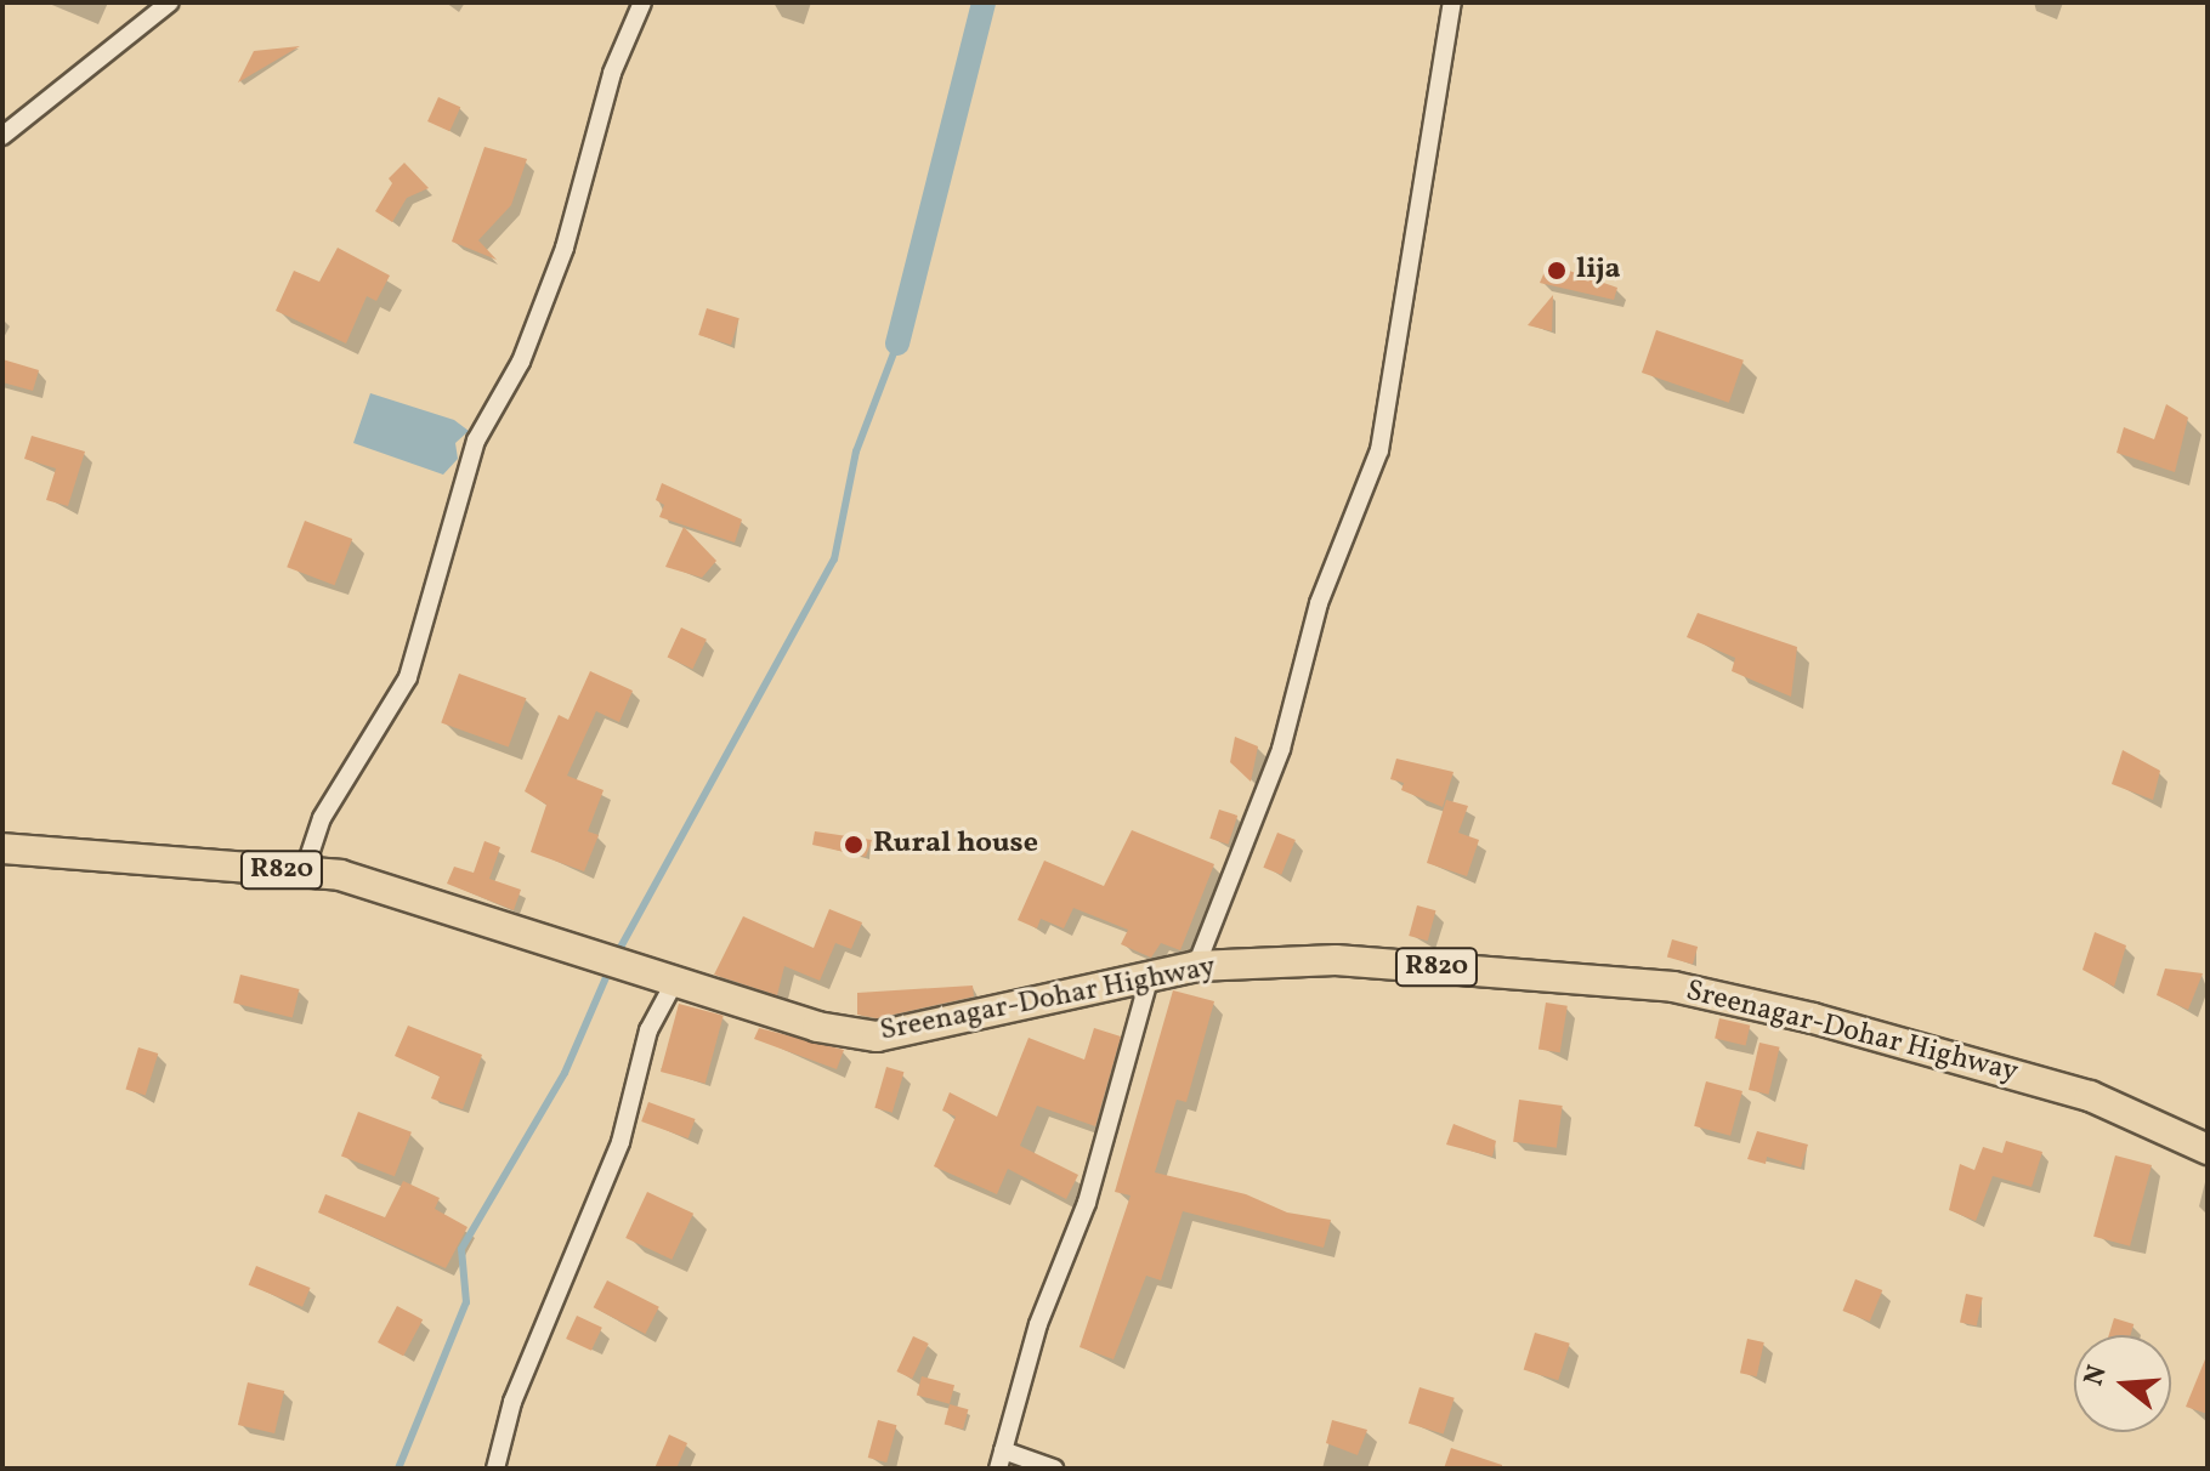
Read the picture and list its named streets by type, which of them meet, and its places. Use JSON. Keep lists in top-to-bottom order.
{
  "streets": {
    "main road": ["R820", "Sreenagar-Dohar Highway"]
  },
  "places": ["lija", "Rural house"],
  "north": "left"
}
